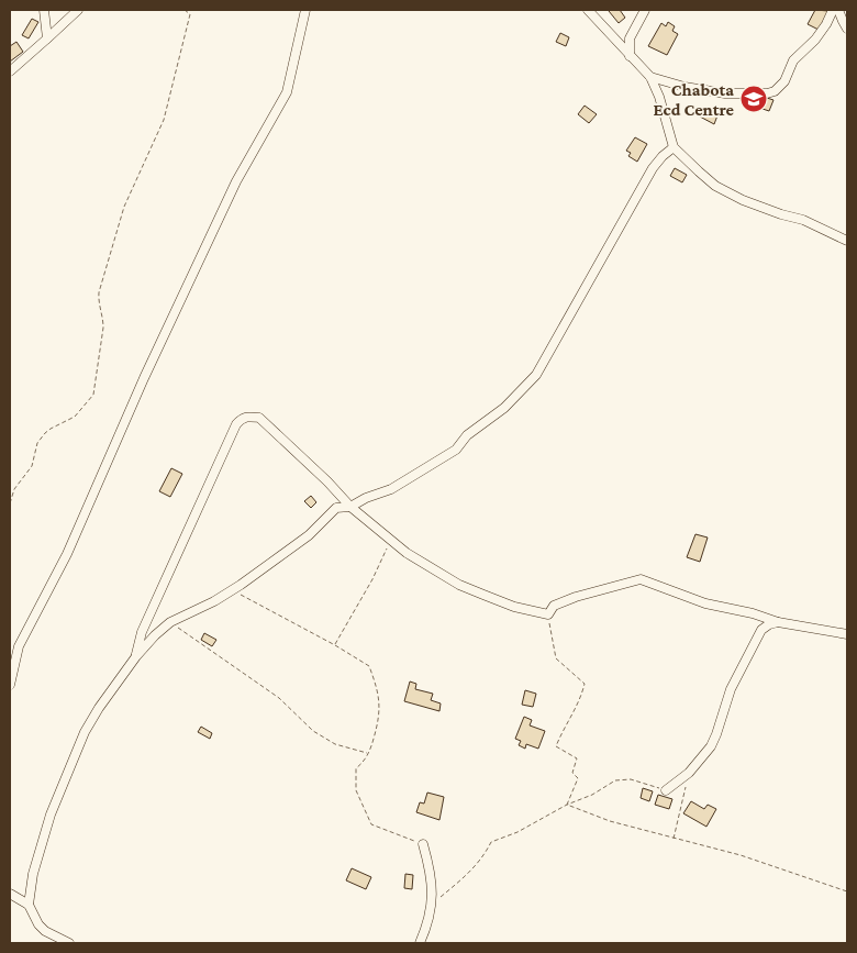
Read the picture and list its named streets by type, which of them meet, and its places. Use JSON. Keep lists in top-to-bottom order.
{
  "places": {
    "school or university": ["Chabota Ecd Centre"]
  }
}
